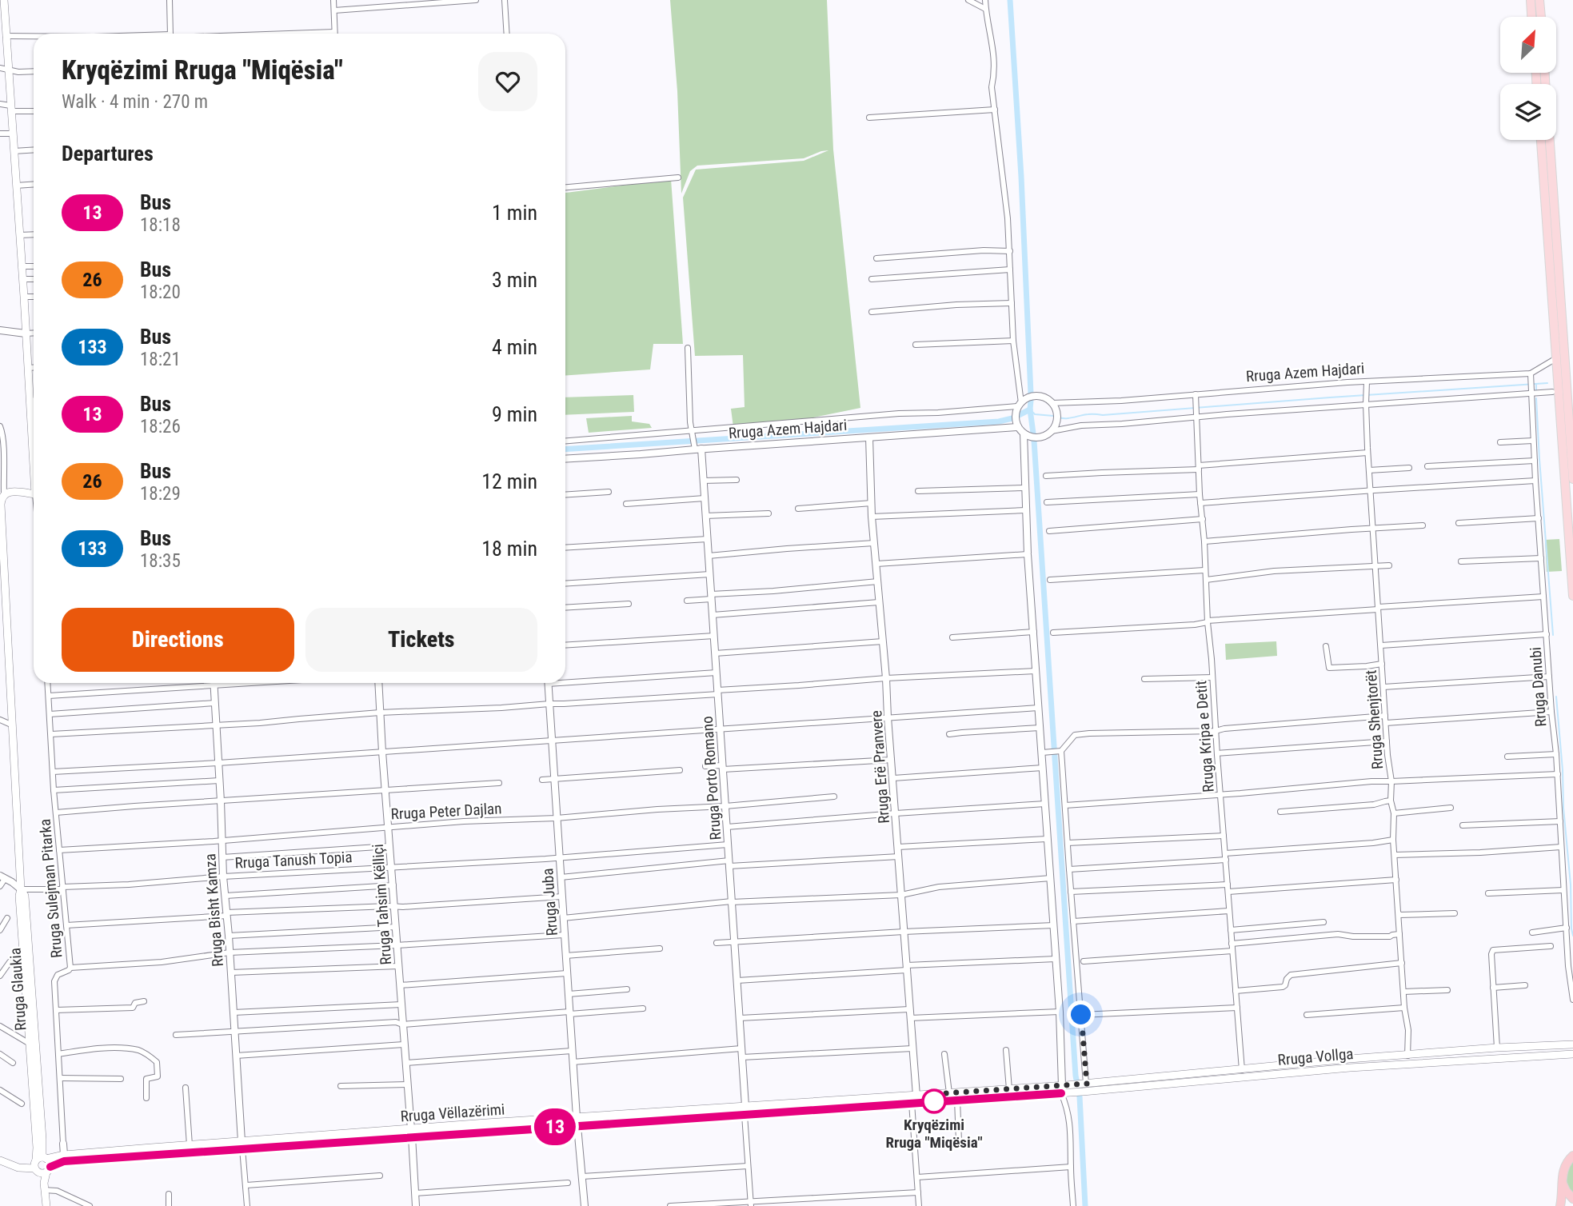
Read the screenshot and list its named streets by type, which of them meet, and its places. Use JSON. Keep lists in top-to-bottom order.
{
  "streets": {
    "main road": ["Rruga Glaukia", "Rruga Vollga", "Rruga Vëllazërimi"],
    "street": [
      "Rruga Azem Hajdari",
      "Rruga Danubi",
      "Rruga Shenjtorët",
      "Rruga Kripa e Detit",
      "Rruga Erë Pranvere",
      "Rruga Porto Romano",
      "Rruga Peter Dajlan",
      "Rruga Tanush Topia",
      "Rruga Sulejman Pitarka",
      "Rruga Juba",
      "Rruga Tahsim Këlliçi",
      "Rruga Bisht Kamza"
    ]
  },
  "crossings": [
    ["Rruga Azem Hajdari", "Rruga Danubi"],
    ["Rruga Azem Hajdari", "Rruga Shenjtorët"],
    ["Rruga Azem Hajdari", "Rruga Kripa e Detit"],
    ["Rruga Azem Hajdari", "Rruga Erë Pranvere"],
    ["Rruga Azem Hajdari", "Rruga Porto Romano"],
    ["Rruga Shenjtorët", "Rruga Vollga"],
    ["Rruga Kripa e Detit", "Rruga Vollga"],
    ["Rruga Erë Pranvere", "Rruga Vëllazërimi"],
    ["Rruga Porto Romano", "Rruga Peter Dajlan"],
    ["Rruga Porto Romano", "Rruga Tanush Topia"],
    ["Rruga Porto Romano", "Rruga Vëllazërimi"],
    ["Rruga Peter Dajlan", "Rruga Sulejman Pitarka"],
    ["Rruga Peter Dajlan", "Rruga Juba"],
    ["Rruga Peter Dajlan", "Rruga Tahsim Këlliçi"],
    ["Rruga Peter Dajlan", "Rruga Bisht Kamza"],
    ["Rruga Tanush Topia", "Rruga Sulejman Pitarka"],
    ["Rruga Tanush Topia", "Rruga Juba"],
    ["Rruga Tanush Topia", "Rruga Tahsim Këlliçi"],
    ["Rruga Tanush Topia", "Rruga Bisht Kamza"],
    ["Rruga Tanush Topia", "Rruga Glaukia"],
    ["Rruga Sulejman Pitarka", "Rruga Vëllazërimi"],
    ["Rruga Juba", "Rruga Vëllazërimi"],
    ["Rruga Tahsim Këlliçi", "Rruga Vëllazërimi"],
    ["Rruga Bisht Kamza", "Rruga Vëllazërimi"],
    ["Rruga Glaukia", "Rruga Vëllazërimi"],
    ["Rruga Vollga", "Rruga Vëllazërimi"]
  ],
  "places": ["Kryqëzimi Rruga \"Miqësia\""],
  "lines": ["bus line 13"],
  "north": "top right",
  "page": {
    "on_map": "13",
    "heading": [
      ["Kryqëzimi Rruga \"Miqësia\"", "Walk · 4 min · 270 m"],
      "Departures"
    ],
    "list": [
      {
        "mark": "13",
        "name": "Bus",
        "note": "18:18",
        "value": "1 min"
      },
      {
        "mark": "26",
        "name": "Bus",
        "note": "18:20",
        "value": "3 min"
      },
      {
        "mark": "133",
        "name": "Bus",
        "note": "18:21",
        "value": "4 min"
      },
      {
        "mark": "13",
        "name": "Bus",
        "note": "18:26",
        "value": "9 min"
      },
      {
        "mark": "26",
        "name": "Bus",
        "note": "18:29",
        "value": "12 min"
      },
      {
        "mark": "133",
        "name": "Bus",
        "note": "18:35",
        "value": "18 min"
      }
    ],
    "buttons": ["Directions", "Tickets"]
  }
}
